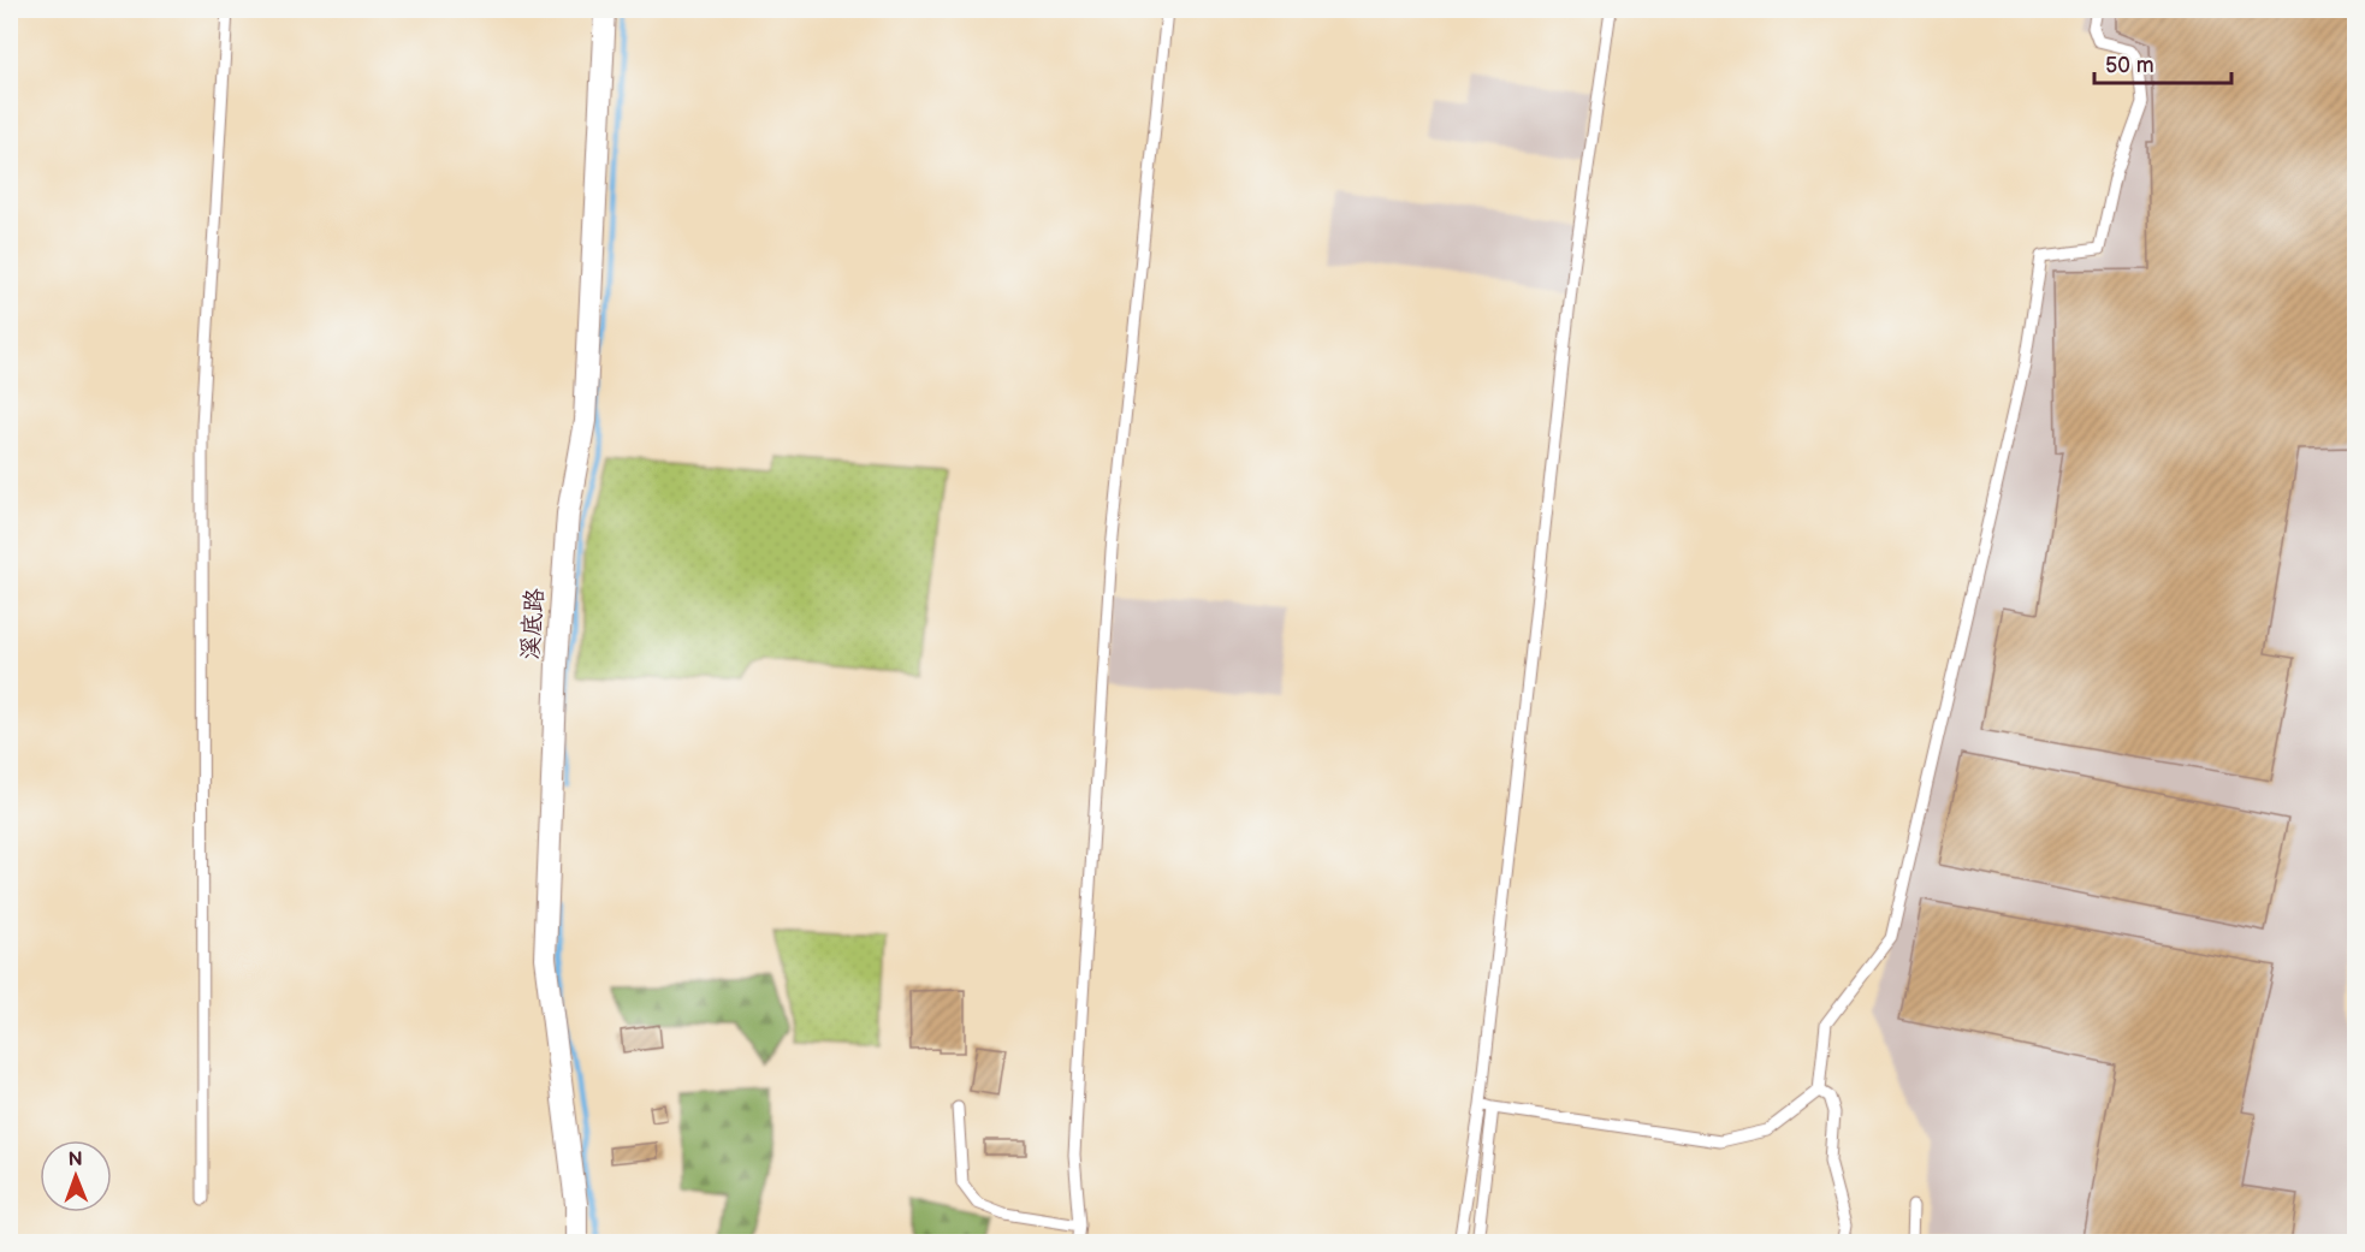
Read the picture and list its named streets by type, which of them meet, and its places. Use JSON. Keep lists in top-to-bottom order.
{
  "streets": {
    "street": ["溪底路"]
  },
  "scale_bar": "50 m",
  "north": "top"
}
